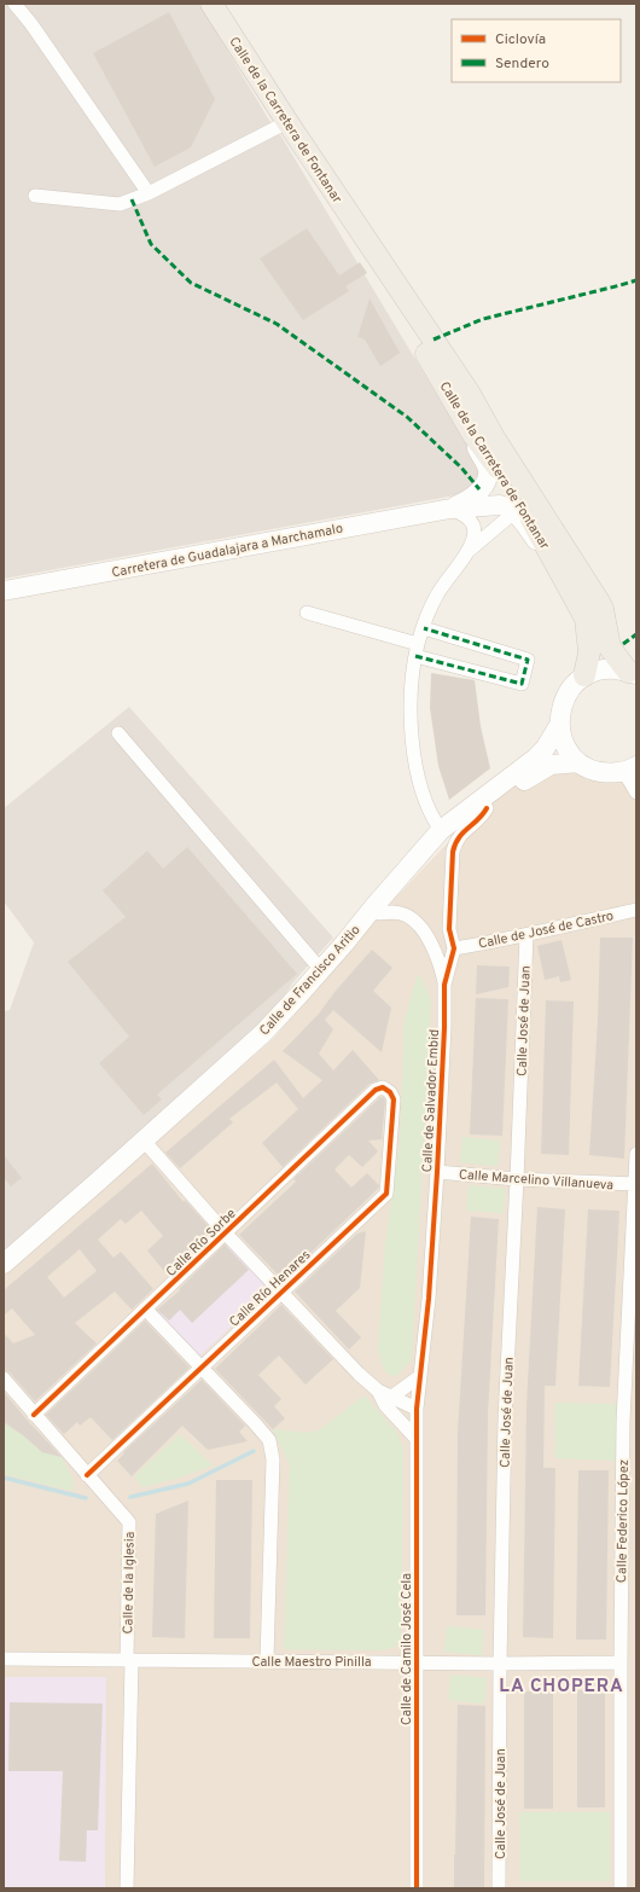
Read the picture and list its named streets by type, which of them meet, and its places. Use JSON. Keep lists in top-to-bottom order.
{
  "streets": {
    "main road": ["Calle de la Carretera de Fontanar", "Carretera de Guadalajara a Marchamalo", "Calle de Francisco Aritio"],
    "street": [
      "Calle de José de Castro",
      "Calle José de Juan",
      "Calle de Salvador Embid",
      "Calle Marcelino Villanueva",
      "Calle Río Sorbe",
      "Calle Río Henares",
      "Calle Federico López",
      "Calle de la Iglesia",
      "Calle de Camilo José Cela",
      "Calle Maestro Pinilla"
    ]
  },
  "crossings": [
    ["Calle de José de Castro", "Calle José de Juan"],
    ["Calle de José de Castro", "Calle de Salvador Embid"],
    ["Calle José de Juan", "Calle Marcelino Villanueva"],
    ["Calle José de Juan", "Calle Maestro Pinilla"],
    ["Calle de Salvador Embid", "Calle Marcelino Villanueva"],
    ["Calle de Salvador Embid", "Calle de Camilo José Cela"],
    ["Calle Marcelino Villanueva", "Calle Federico López"],
    ["Calle Río Sorbe", "Calle Río Henares"],
    ["Calle Río Sorbe", "Calle de la Iglesia"],
    ["Calle Río Henares", "Calle de la Iglesia"],
    ["Calle Federico López", "Calle Maestro Pinilla"],
    ["Calle de la Iglesia", "Calle Maestro Pinilla"],
    ["Calle de Camilo José Cela", "Calle Maestro Pinilla"]
  ],
  "districts": ["LA CHOPERA"],
  "legend": ["Ciclovía", "Sendero"]
}
